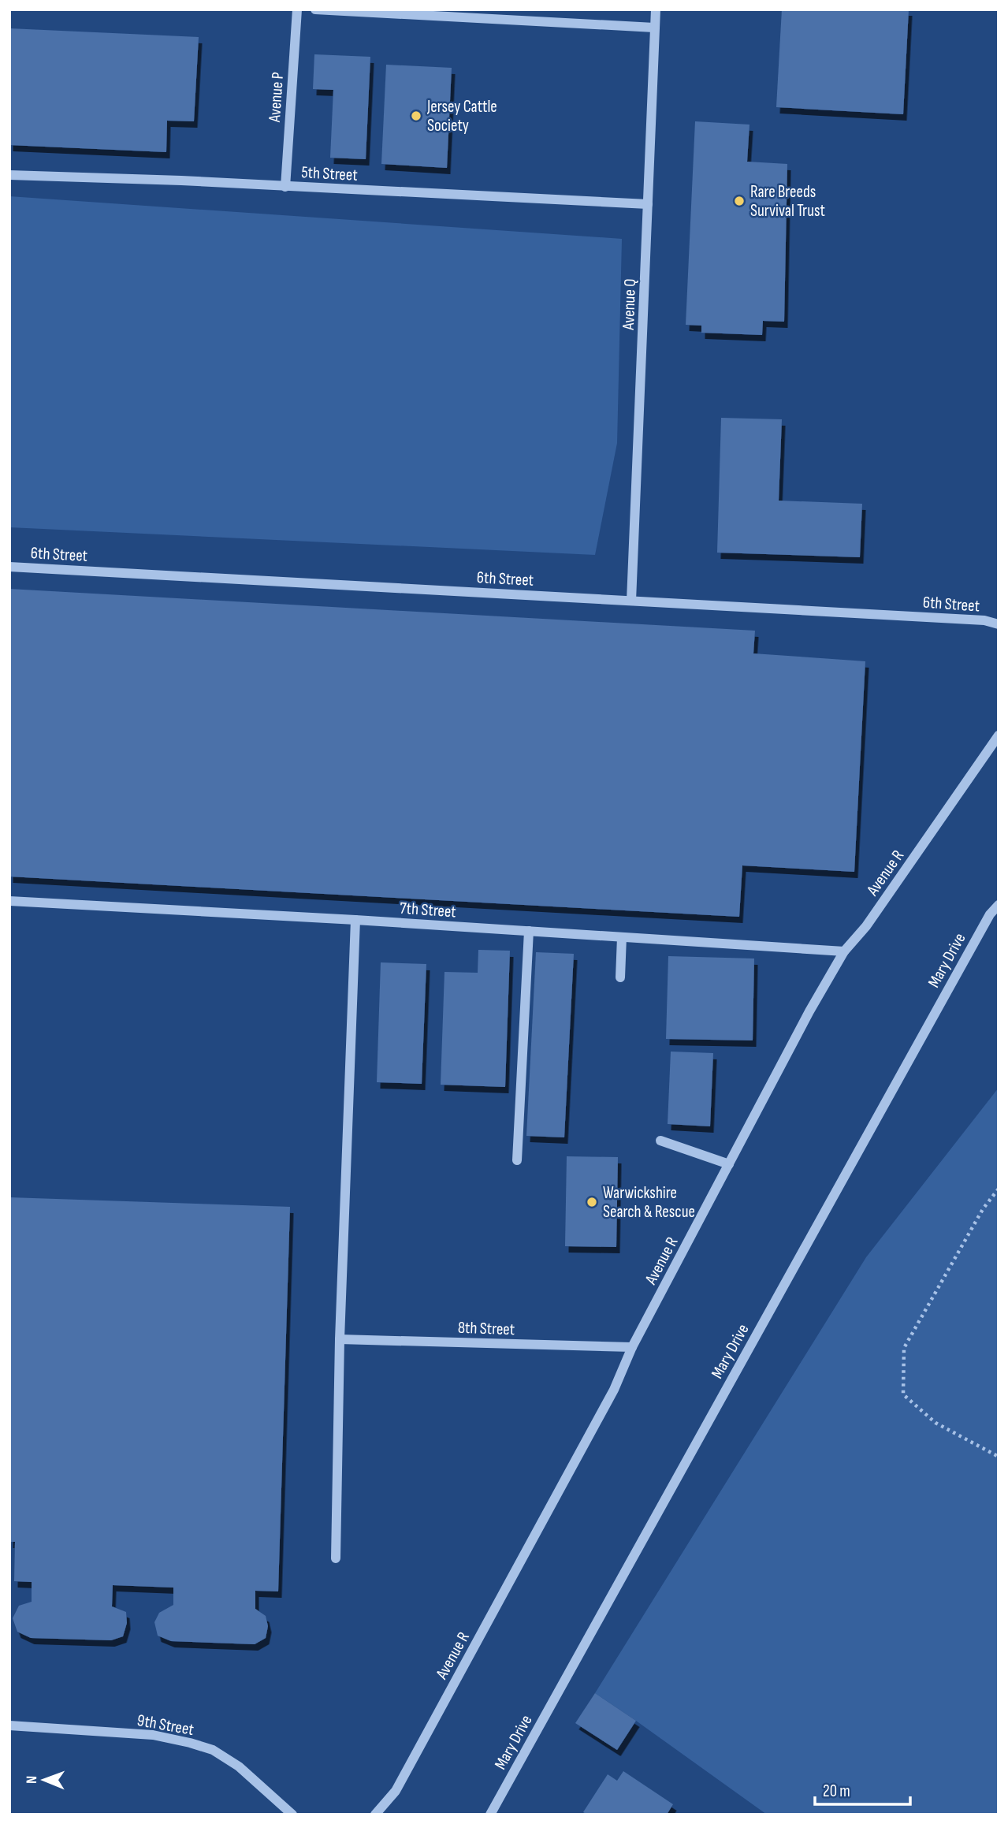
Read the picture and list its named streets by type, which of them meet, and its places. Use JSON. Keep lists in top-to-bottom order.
{
  "streets": {
    "lane": [
      "Avenue P",
      "5th Street",
      "Avenue Q",
      "6th Street",
      "Avenue R",
      "7th Street",
      "Mary Drive",
      "8th Street",
      "9th Street"
    ]
  },
  "crossings": [
    ["Avenue P", "5th Street"],
    ["5th Street", "Avenue Q"],
    ["Avenue Q", "6th Street"],
    ["Avenue R", "7th Street"],
    ["Avenue R", "8th Street"]
  ],
  "places": ["Jersey Cattle Society", "Rare Breeds Survival Trust", "Warwickshire Search & Rescue"],
  "scale_bar": "20 m",
  "north": "left"
}
